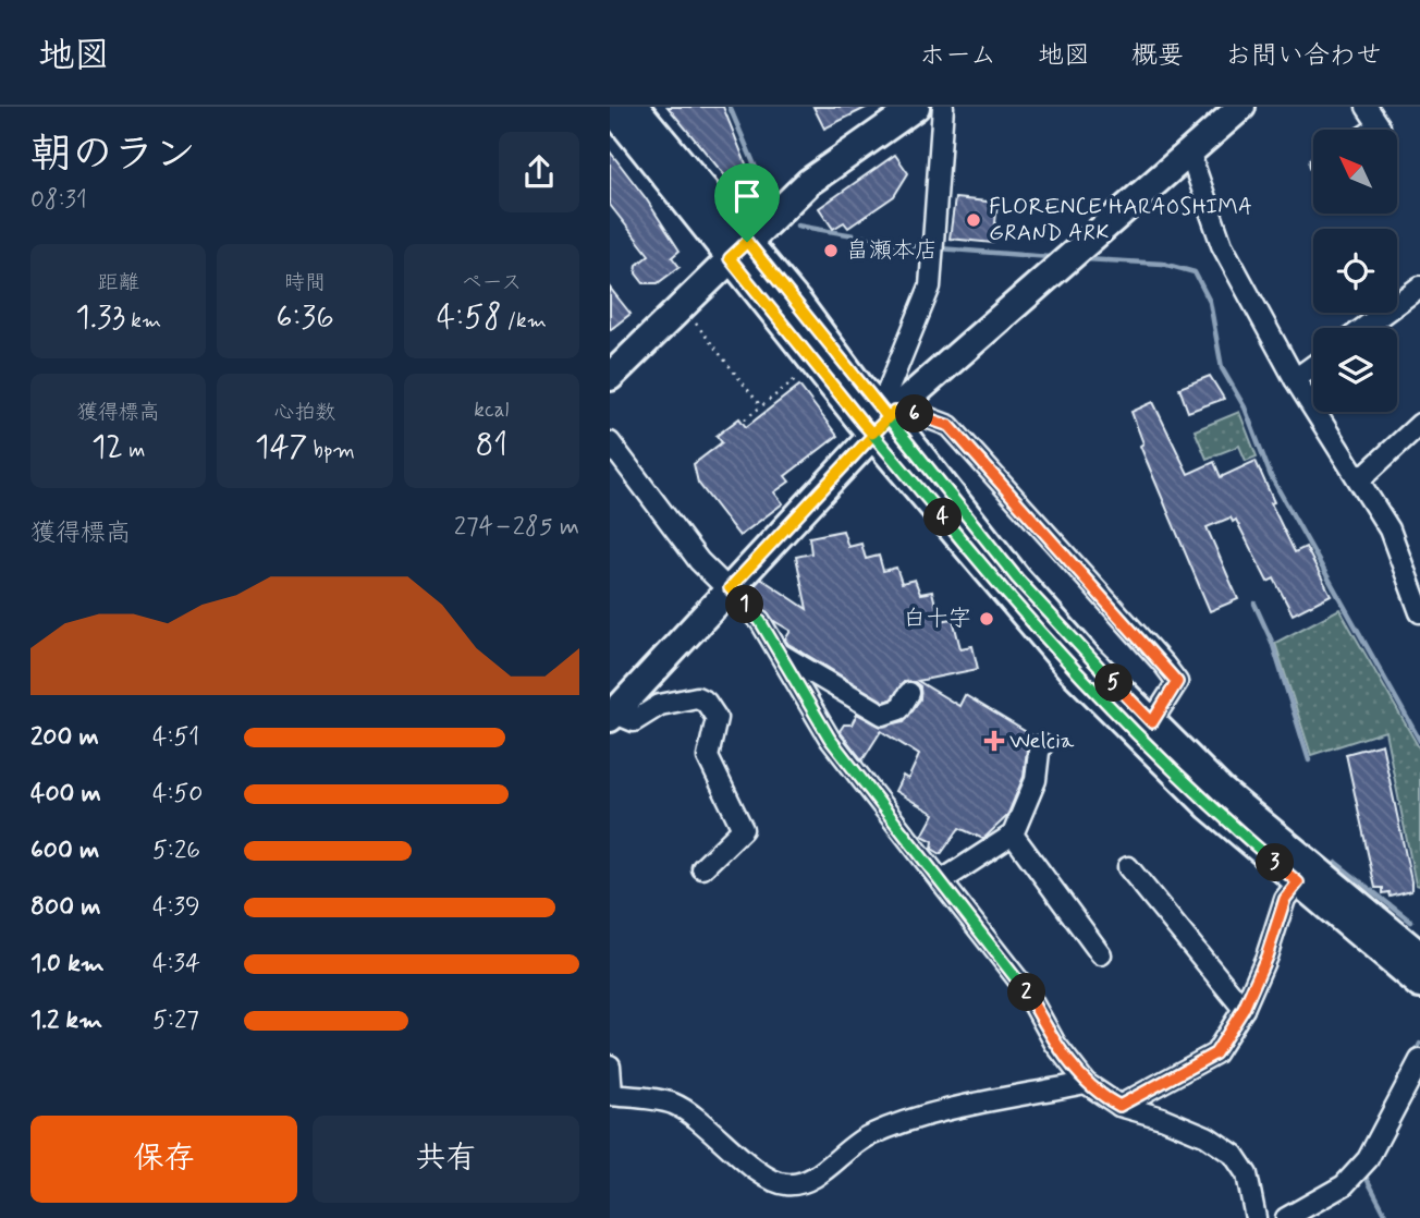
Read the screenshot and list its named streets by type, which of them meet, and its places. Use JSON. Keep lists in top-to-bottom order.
{
  "places": {
    "other": ["FLORENCE HARAOSHIMA GRAND ARK", "畠瀬本店", "白十字"],
    "health": ["Welcia"]
  },
  "north": "top left",
  "page": {
    "header": "地図",
    "nav": [
      "ホーム",
      "地図",
      "概要",
      "お問い合わせ"
    ],
    "heading": ["朝のラン", "08:31"],
    "stats": [
      ["距離", "1.33 km"],
      ["時間", "6:36"],
      ["ペース", "4:58 /km"],
      ["獲得標高", "12 m"],
      ["心拍数", "147 bpm"],
      ["kcal", "81"]
    ],
    "pins": [
      "6",
      "4",
      "1",
      "5",
      "3",
      "2"
    ],
    "chart": ["獲得標高", "274–285 m"],
    "list": [
      {
        "name": "200 m",
        "note": "4:51"
      },
      {
        "name": "400 m",
        "note": "4:50"
      },
      {
        "name": "600 m",
        "note": "5:26"
      },
      {
        "name": "800 m",
        "note": "4:39"
      },
      {
        "name": "1.0 km",
        "note": "4:34"
      },
      {
        "name": "1.2 km",
        "note": "5:27"
      }
    ],
    "buttons": ["保存", "共有"]
  }
}
